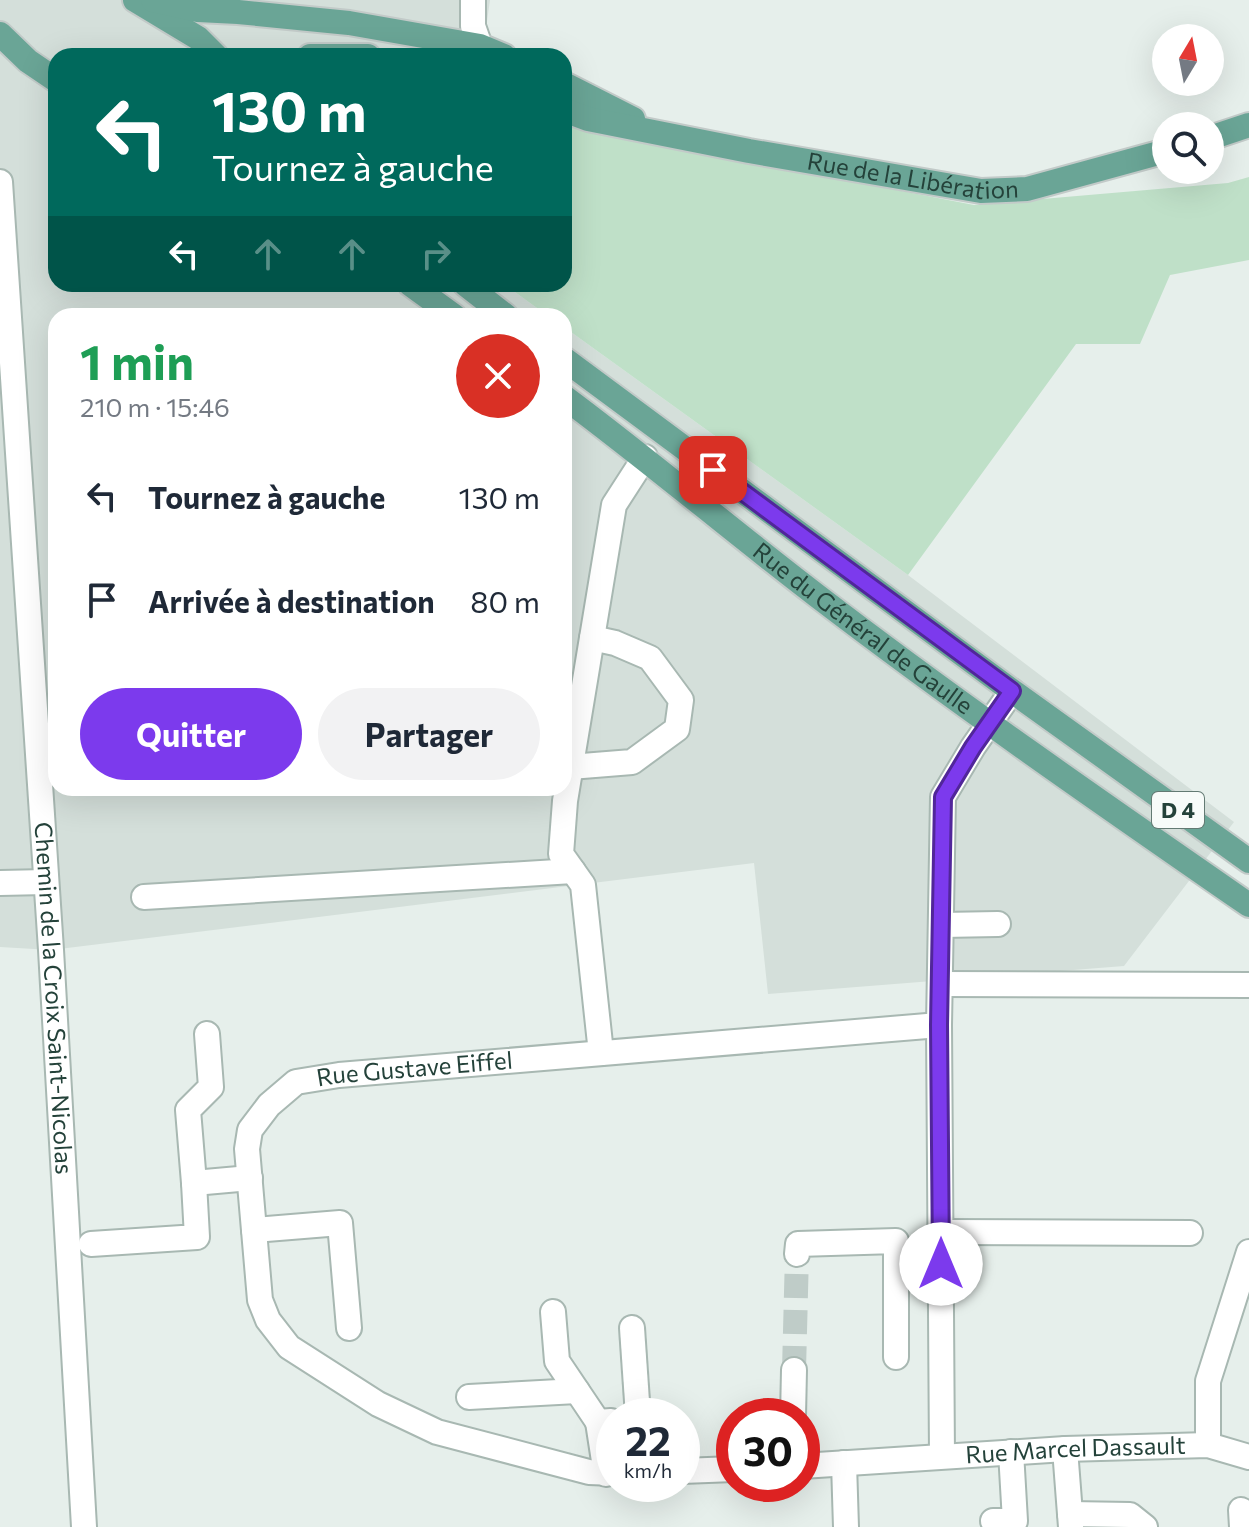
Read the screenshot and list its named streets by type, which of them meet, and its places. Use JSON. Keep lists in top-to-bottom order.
{
  "streets": {
    "main road": ["Rue de la Libération", "Rue du Général de Gaulle", "D 4"],
    "street": ["Chemin de la Croix Saint-Nicolas", "Rue Gustave Eiffel", "Rue Marcel Dassault"]
  },
  "north": "top",
  "page": {
    "turn": ["130 m", "Tournez à gauche"],
    "heading": ["1 min", "210 m · 15:46"],
    "list": [
      {
        "name": "Tournez à gauche",
        "value": "130 m"
      },
      {
        "name": "Arrivée à destination",
        "value": "80 m"
      }
    ],
    "buttons": ["Quitter", "Partager"],
    "speed": "22 km/h",
    "limit": "30"
  }
}
